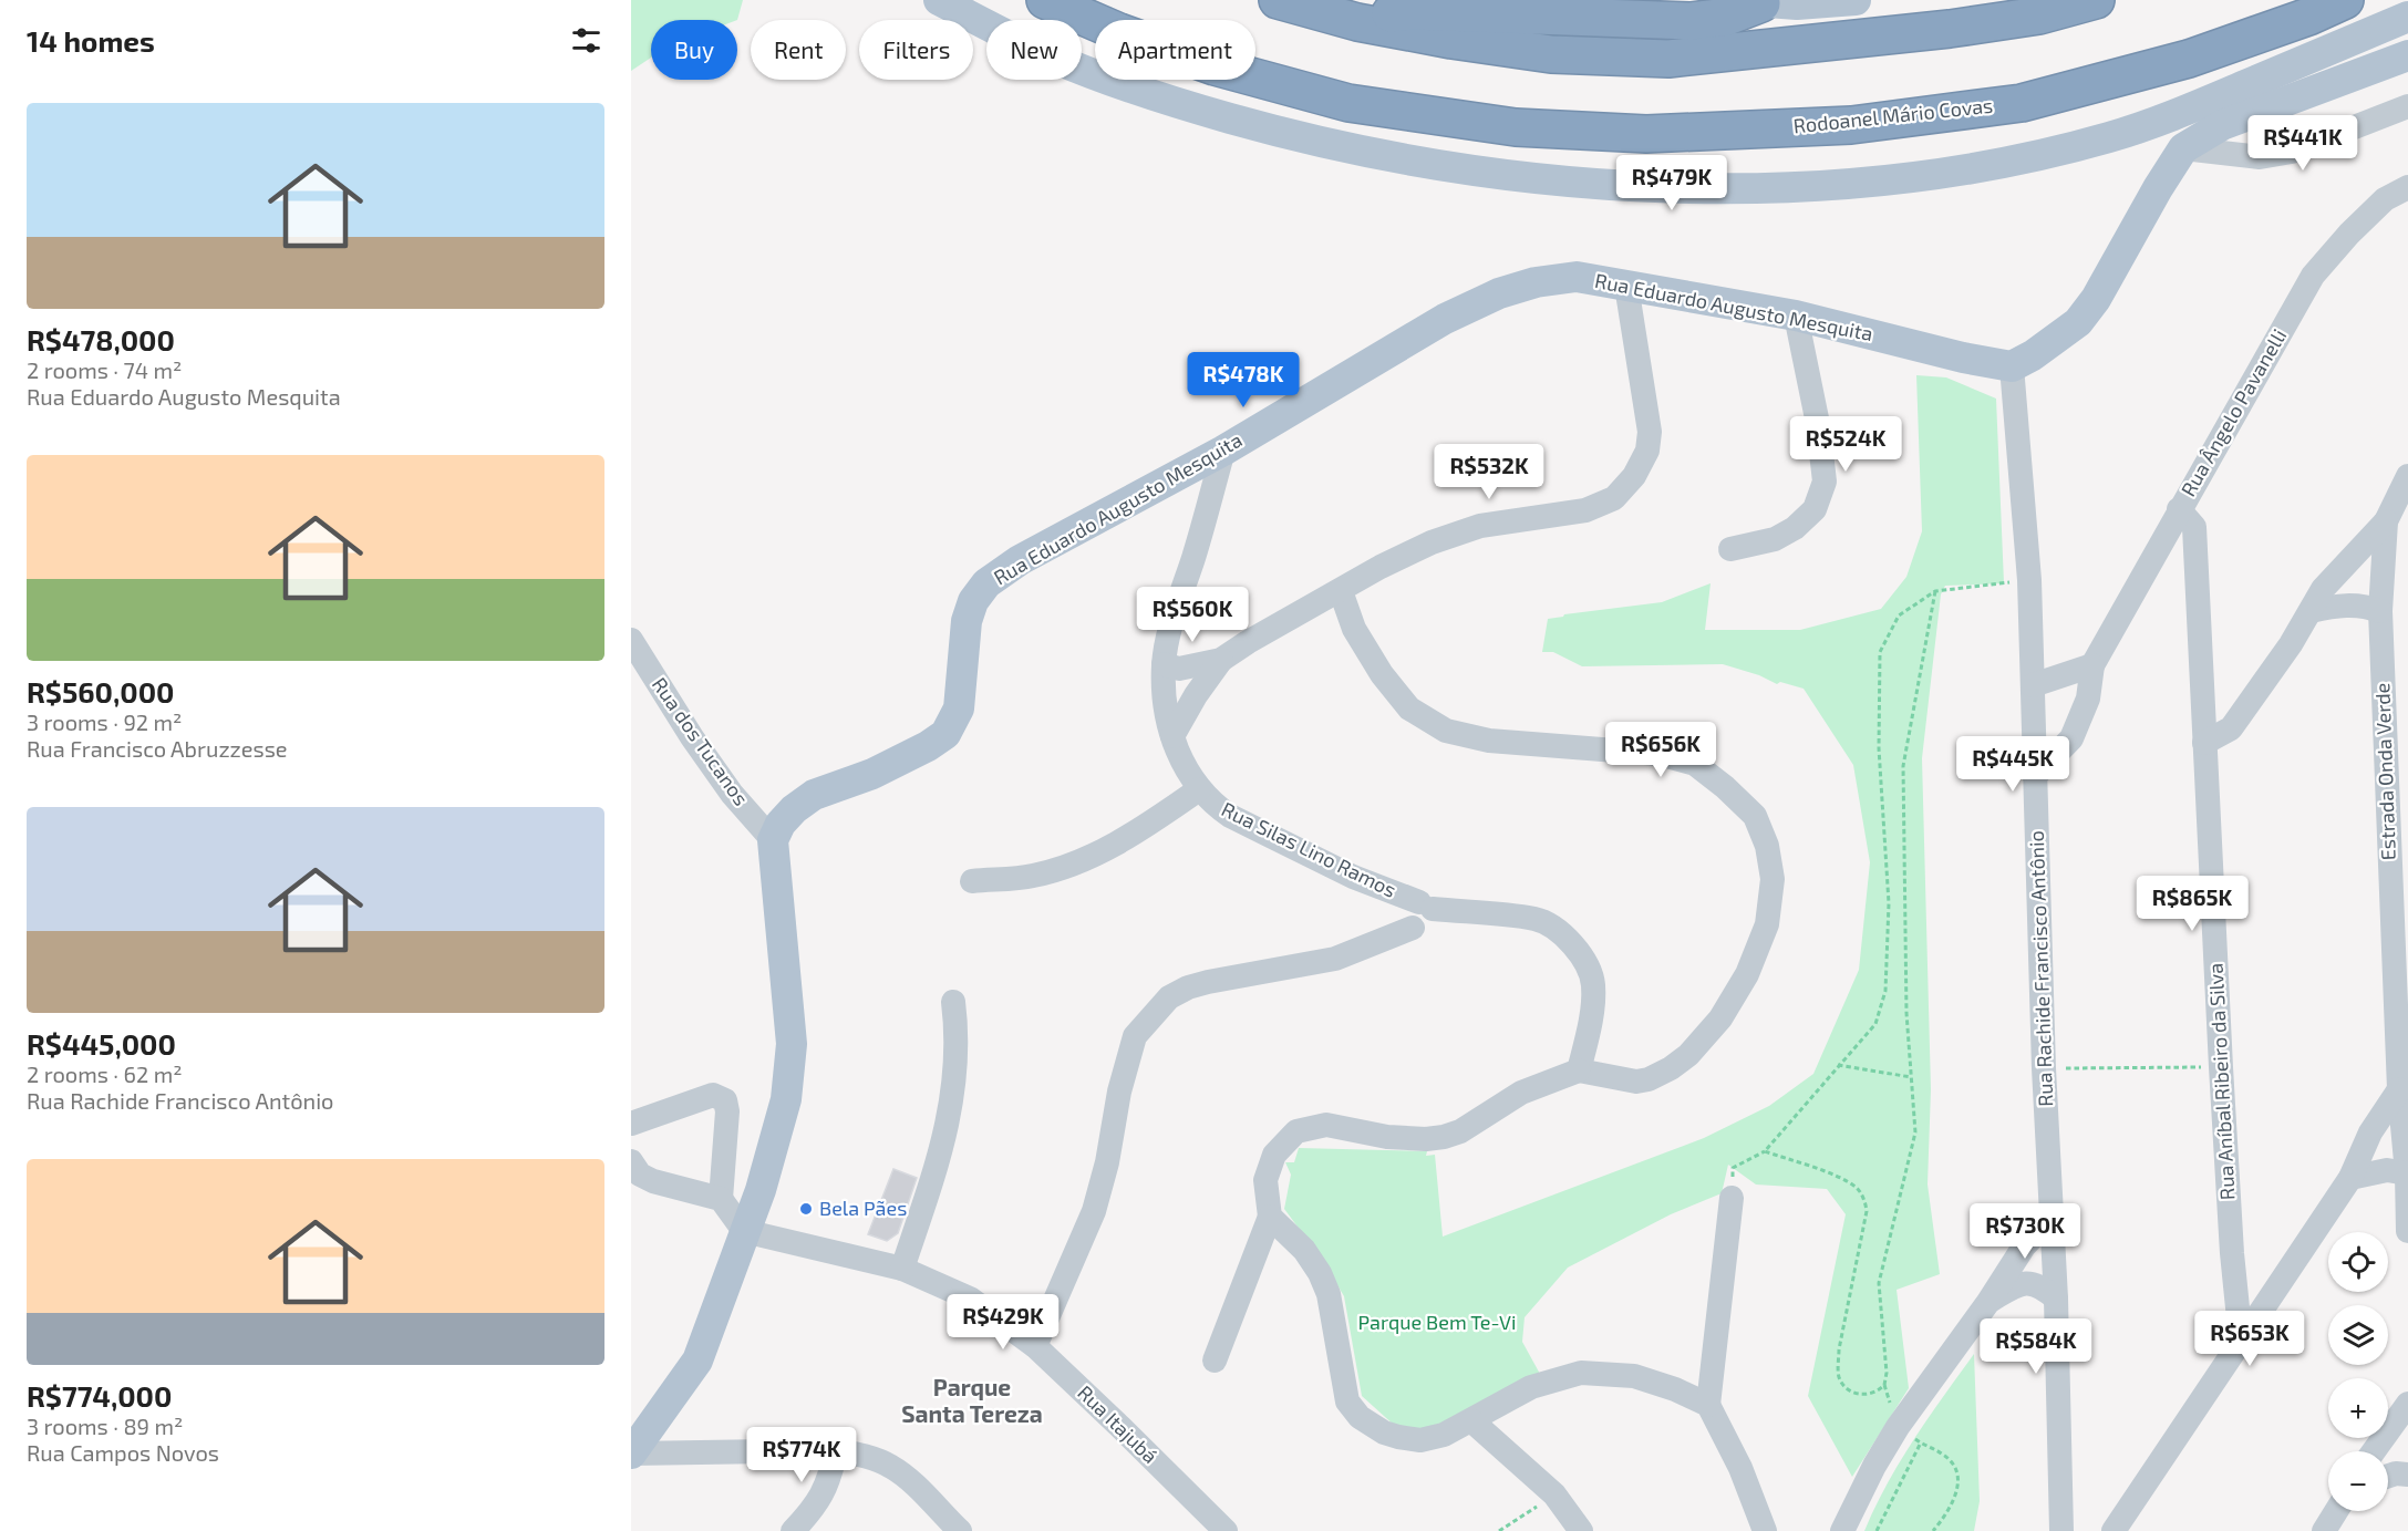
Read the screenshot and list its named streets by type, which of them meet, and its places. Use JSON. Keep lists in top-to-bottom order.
{
  "streets": {
    "highway": ["Rodoanel Mário Covas"],
    "main road": ["Rua Eduardo Augusto Mesquita"],
    "street": [
      "Rua Ângelo Pavanelli",
      "Rua dos Tucanos",
      "Estrada Onda Verde",
      "Rua Silas Lino Ramos",
      "Rua Rachide Francisco Antônio",
      "Rua Aníbal Ribeiro da Silva",
      "Rua Itajubá"
    ]
  },
  "crossings": [
    ["Rua Eduardo Augusto Mesquita", "Rua dos Tucanos"],
    ["Rua Eduardo Augusto Mesquita", "Rua Silas Lino Ramos"],
    ["Rua Eduardo Augusto Mesquita", "Rua Rachide Francisco Antônio"],
    ["Rua Ângelo Pavanelli", "Rua Rachide Francisco Antônio"],
    ["Rua Ângelo Pavanelli", "Rua Aníbal Ribeiro da Silva"]
  ],
  "districts": ["Parque Santa Tereza"],
  "parks": ["Parque Bem Te-Vi"],
  "places": ["Bela Pães"],
  "page": {
    "heading": "14 homes",
    "chip": [
      "Buy",
      "Rent",
      "Filters",
      "New",
      "Apartment"
    ],
    "list": [
      {
        "name": "R$478,000",
        "note": "2 rooms · 74 m² · Rua Eduardo Augusto Mesquita"
      },
      {
        "name": "R$560,000",
        "note": "3 rooms · 92 m² · Rua Francisco Abruzzesse"
      },
      {
        "name": "R$445,000",
        "note": "2 rooms · 62 m² · Rua Rachide Francisco Antônio"
      },
      {
        "name": "R$774,000",
        "note": "3 rooms · 89 m² · Rua Campos Novos"
      }
    ],
    "price": [
      "R$441K",
      "R$479K",
      "R$478K",
      "R$524K",
      "R$532K",
      "R$560K",
      "R$656K",
      "R$445K",
      "R$865K",
      "R$730K",
      "R$429K",
      "R$653K",
      "R$584K",
      "R$774K"
    ],
    "map_buttons": ["+", "−"]
  }
}
